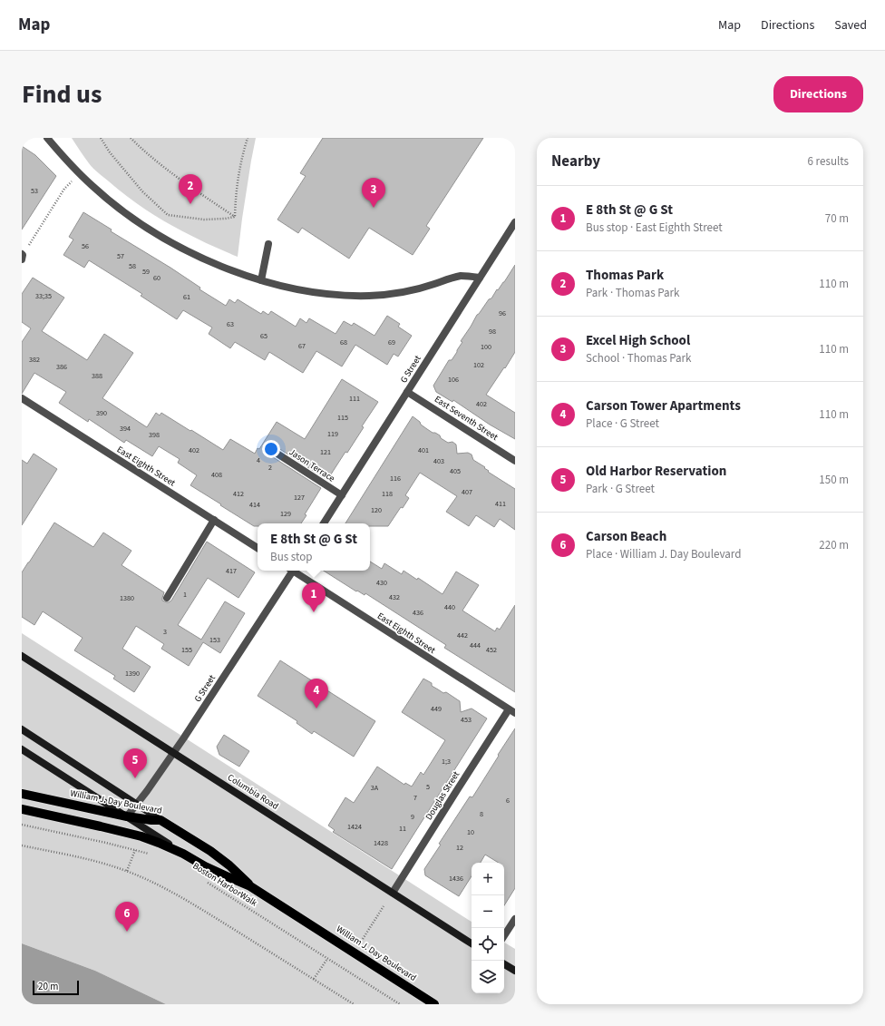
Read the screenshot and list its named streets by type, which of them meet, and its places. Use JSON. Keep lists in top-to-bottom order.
{
  "streets": {
    "main road": ["Columbia Road", "William J. Day Boulevard"],
    "street": [
      "G Street",
      "East Seventh Street",
      "Jason Terrace",
      "East Eighth Street",
      "Douglas Street"
    ],
    "path": ["Boston HarborWalk"]
  },
  "crossings": [
    ["G Street", "East Seventh Street"],
    ["G Street", "Jason Terrace"],
    ["G Street", "Columbia Road"],
    ["G Street", "William J. Day Boulevard"],
    ["East Eighth Street", "Douglas Street"],
    ["Columbia Road", "Douglas Street"]
  ],
  "house_numbers": [
    "53",
    "56",
    "57",
    "58",
    "59",
    "60",
    "33;35",
    "61",
    "96",
    "63",
    "98",
    "65",
    "68",
    "69",
    "67",
    "100",
    "382",
    "102",
    "386",
    "388",
    "106",
    "111",
    "402",
    "390",
    "115",
    "394",
    "119",
    "398",
    "402",
    "401",
    "121",
    "4",
    "403",
    "2",
    "405",
    "408",
    "116",
    "407",
    "412",
    "118",
    "127",
    "411",
    "414",
    "120",
    "129",
    "417",
    "430",
    "1",
    "432",
    "1380",
    "440",
    "436",
    "3",
    "442",
    "153",
    "444",
    "155",
    "452",
    "1390",
    "449",
    "453",
    "1;3",
    "5",
    "3A",
    "7",
    "6",
    "8",
    "9",
    "1424",
    "11",
    "10",
    "1428",
    "12",
    "1436"
  ],
  "scale_bar": "20 m",
  "page": {
    "header": "Map",
    "nav": ["Map", "Directions", "Saved"],
    "title": "Find us",
    "buttons": "Directions",
    "heading": ["Nearby", "6 results"],
    "pins": [
      "2",
      "3",
      "1",
      "4",
      "5",
      "6"
    ],
    "list": [
      {
        "mark": "1",
        "name": "E 8th St @ G St",
        "note": "Bus stop · East Eighth Street",
        "value": "70 m"
      },
      {
        "mark": "2",
        "name": "Thomas Park",
        "note": "Park · Thomas Park",
        "value": "110 m"
      },
      {
        "mark": "3",
        "name": "Excel High School",
        "note": "School · Thomas Park",
        "value": "110 m"
      },
      {
        "mark": "4",
        "name": "Carson Tower Apartments",
        "note": "Place · G Street",
        "value": "110 m"
      },
      {
        "mark": "5",
        "name": "Old Harbor Reservation",
        "note": "Park · G Street",
        "value": "150 m"
      },
      {
        "mark": "6",
        "name": "Carson Beach",
        "note": "Place · William J. Day Boulevard",
        "value": "220 m"
      }
    ],
    "popup": ["E 8th St @ G St", "Bus stop"],
    "map_buttons": ["+", "−"],
    "scale": "20 m"
  }
}
